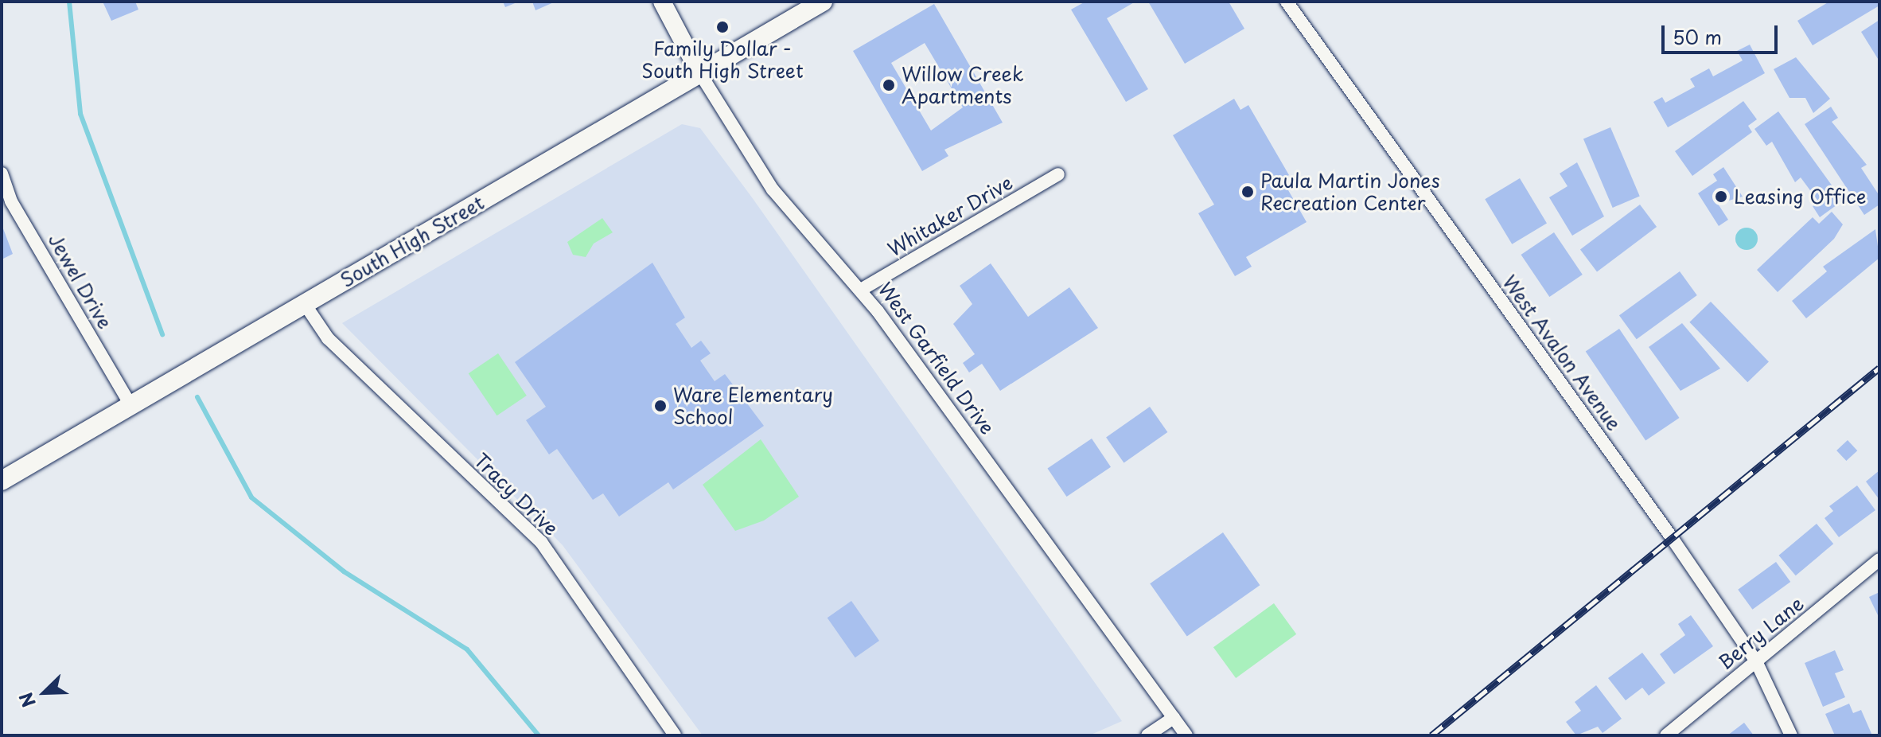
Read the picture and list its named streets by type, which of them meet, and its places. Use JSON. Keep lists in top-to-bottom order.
{
  "streets": {
    "main road": ["South High Street"],
    "street": [
      "Whitaker Drive",
      "Jewel Drive",
      "West Avalon Avenue",
      "West Garfield Drive",
      "Tracy Drive",
      "Berry Lane"
    ]
  },
  "crossings": [
    ["Whitaker Drive", "West Garfield Drive"],
    ["South High Street", "Jewel Drive"],
    ["South High Street", "West Garfield Drive"],
    ["South High Street", "Tracy Drive"],
    ["West Avalon Avenue", "Berry Lane"]
  ],
  "places": [
    "Family Dollar - South High Street",
    "Willow Creek Apartments",
    "Paula Martin Jones Recreation Center",
    "Leasing Office",
    "Ware Elementary School"
  ],
  "scale_bar": "50 m",
  "north": "bottom left"
}
